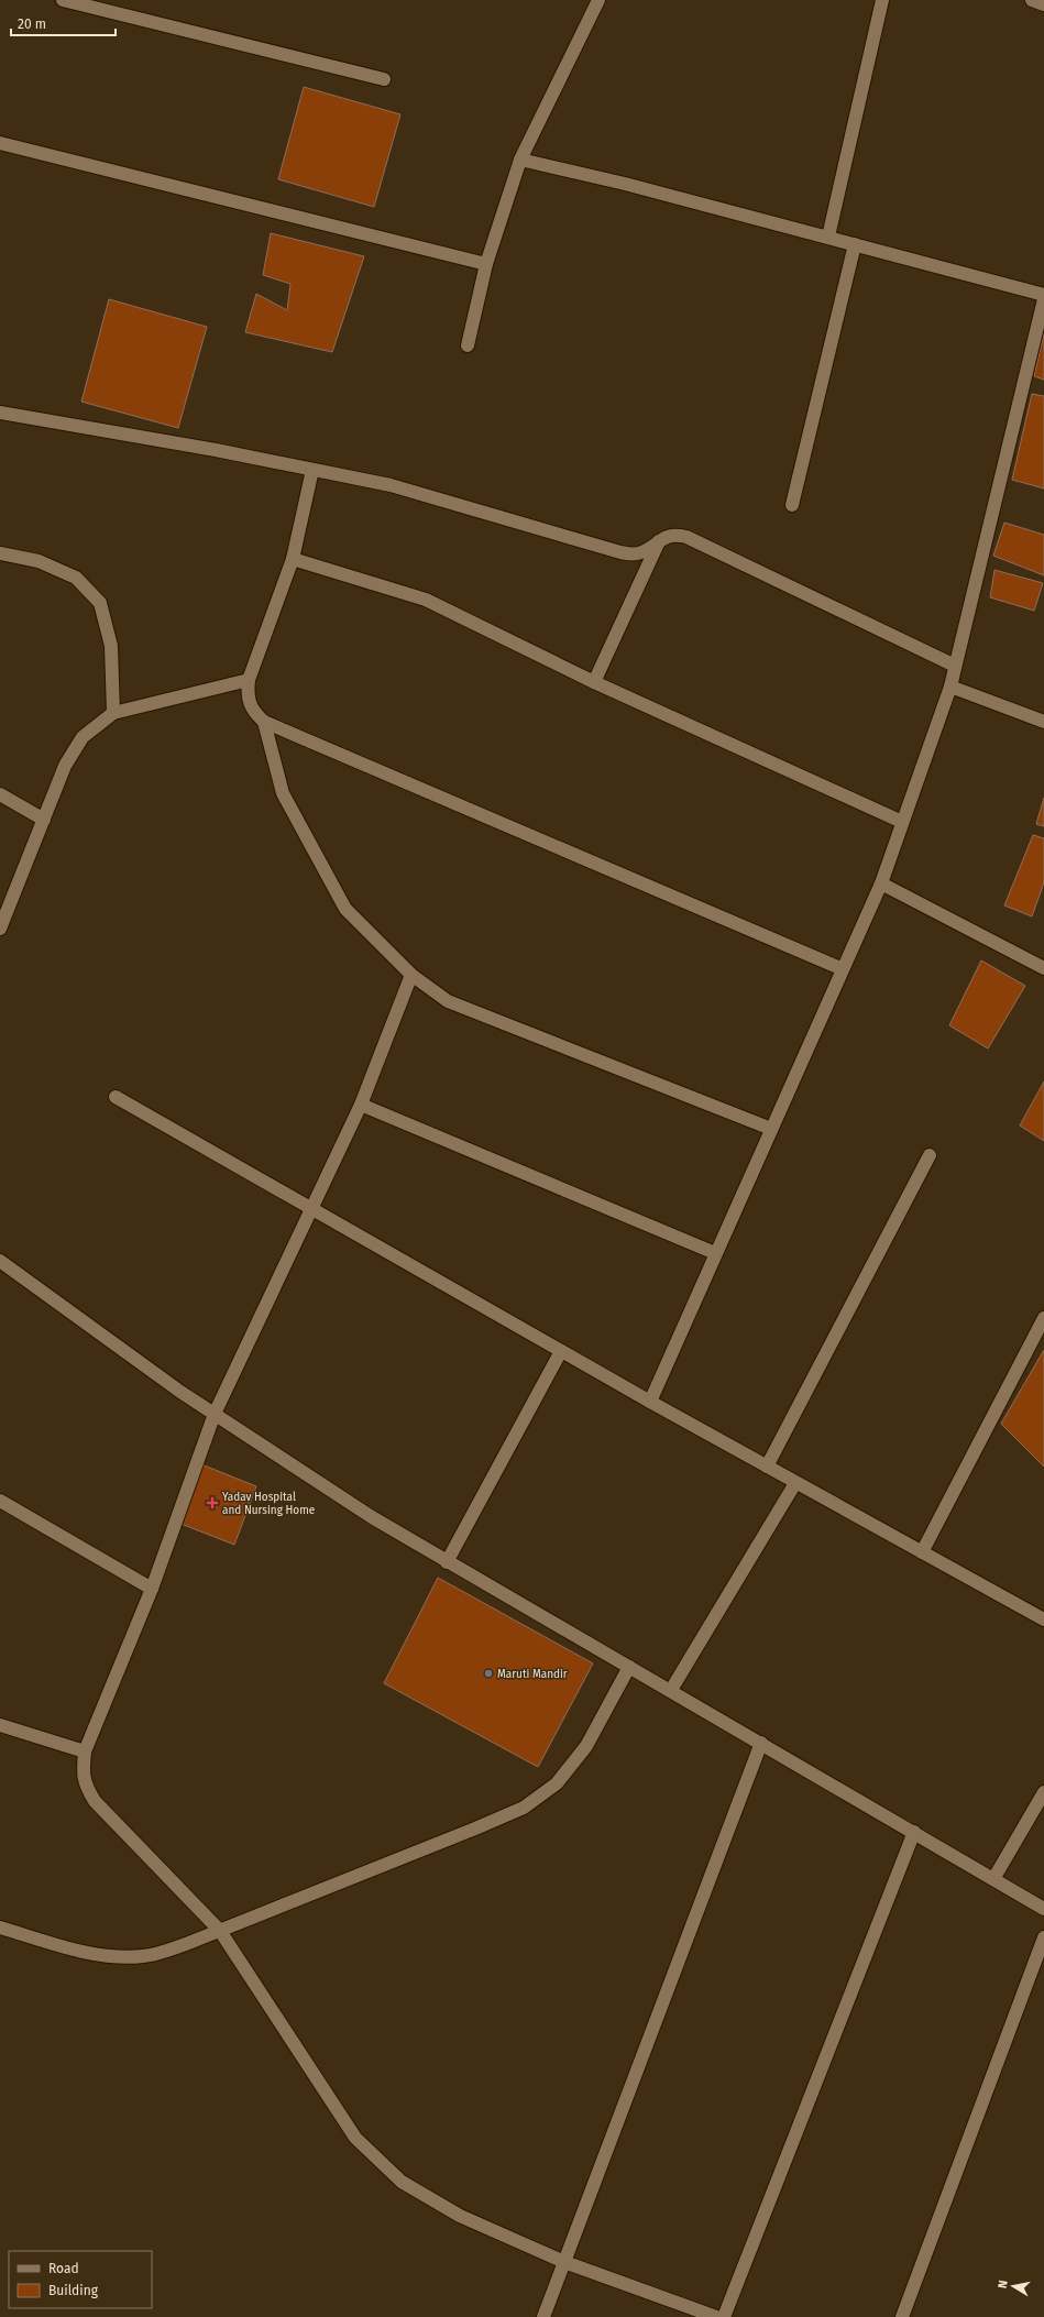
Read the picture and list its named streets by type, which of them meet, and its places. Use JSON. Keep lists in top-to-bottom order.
{
  "places": {
    "health": ["Yadav Hospital and Nursing Home"],
    "other": ["Maruti Mandir"]
  },
  "legend": ["Road", "Building"],
  "scale_bar": "20 m",
  "north": "left"
}
